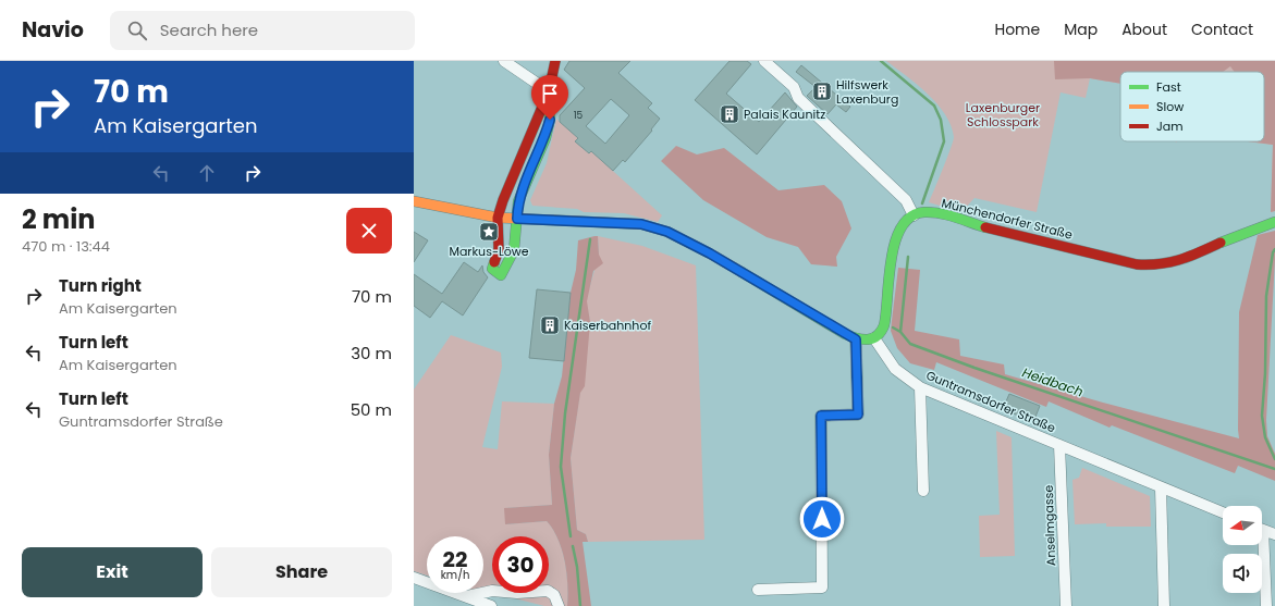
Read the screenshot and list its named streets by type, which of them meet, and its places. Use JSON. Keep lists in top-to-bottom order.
{
  "streets": {
    "main road": ["Münchendorfer Straße"],
    "street": ["Guntramsdorfer Straße", "Anselmgasse"]
  },
  "crossings": [
    ["Guntramsdorfer Straße", "Anselmgasse"]
  ],
  "water": ["Heidbach"],
  "parks": ["Laxenburger Schlosspark"],
  "places": {
    "building": ["Hilfswerk Laxenburg", "Palais Kaunitz", "Kaiserbahnhof"],
    "place": ["Markus-Löwe"]
  },
  "house_numbers": ["15"],
  "legend": ["Fast", "Slow", "Jam"],
  "north": "left",
  "page": {
    "header": "Navio",
    "search": "Search here",
    "nav": [
      "Home",
      "Map",
      "About",
      "Contact"
    ],
    "turn": ["70 m", "Am Kaisergarten"],
    "heading": ["2 min", "470 m · 13:44"],
    "list": [
      {
        "name": "Turn right",
        "note": "Am Kaisergarten",
        "value": "70 m"
      },
      {
        "name": "Turn left",
        "note": "Am Kaisergarten",
        "value": "30 m"
      },
      {
        "name": "Turn left",
        "note": "Guntramsdorfer Straße",
        "value": "50 m"
      }
    ],
    "speed": "22 km/h",
    "limit": "30",
    "buttons": ["Exit", "Share"]
  }
}
